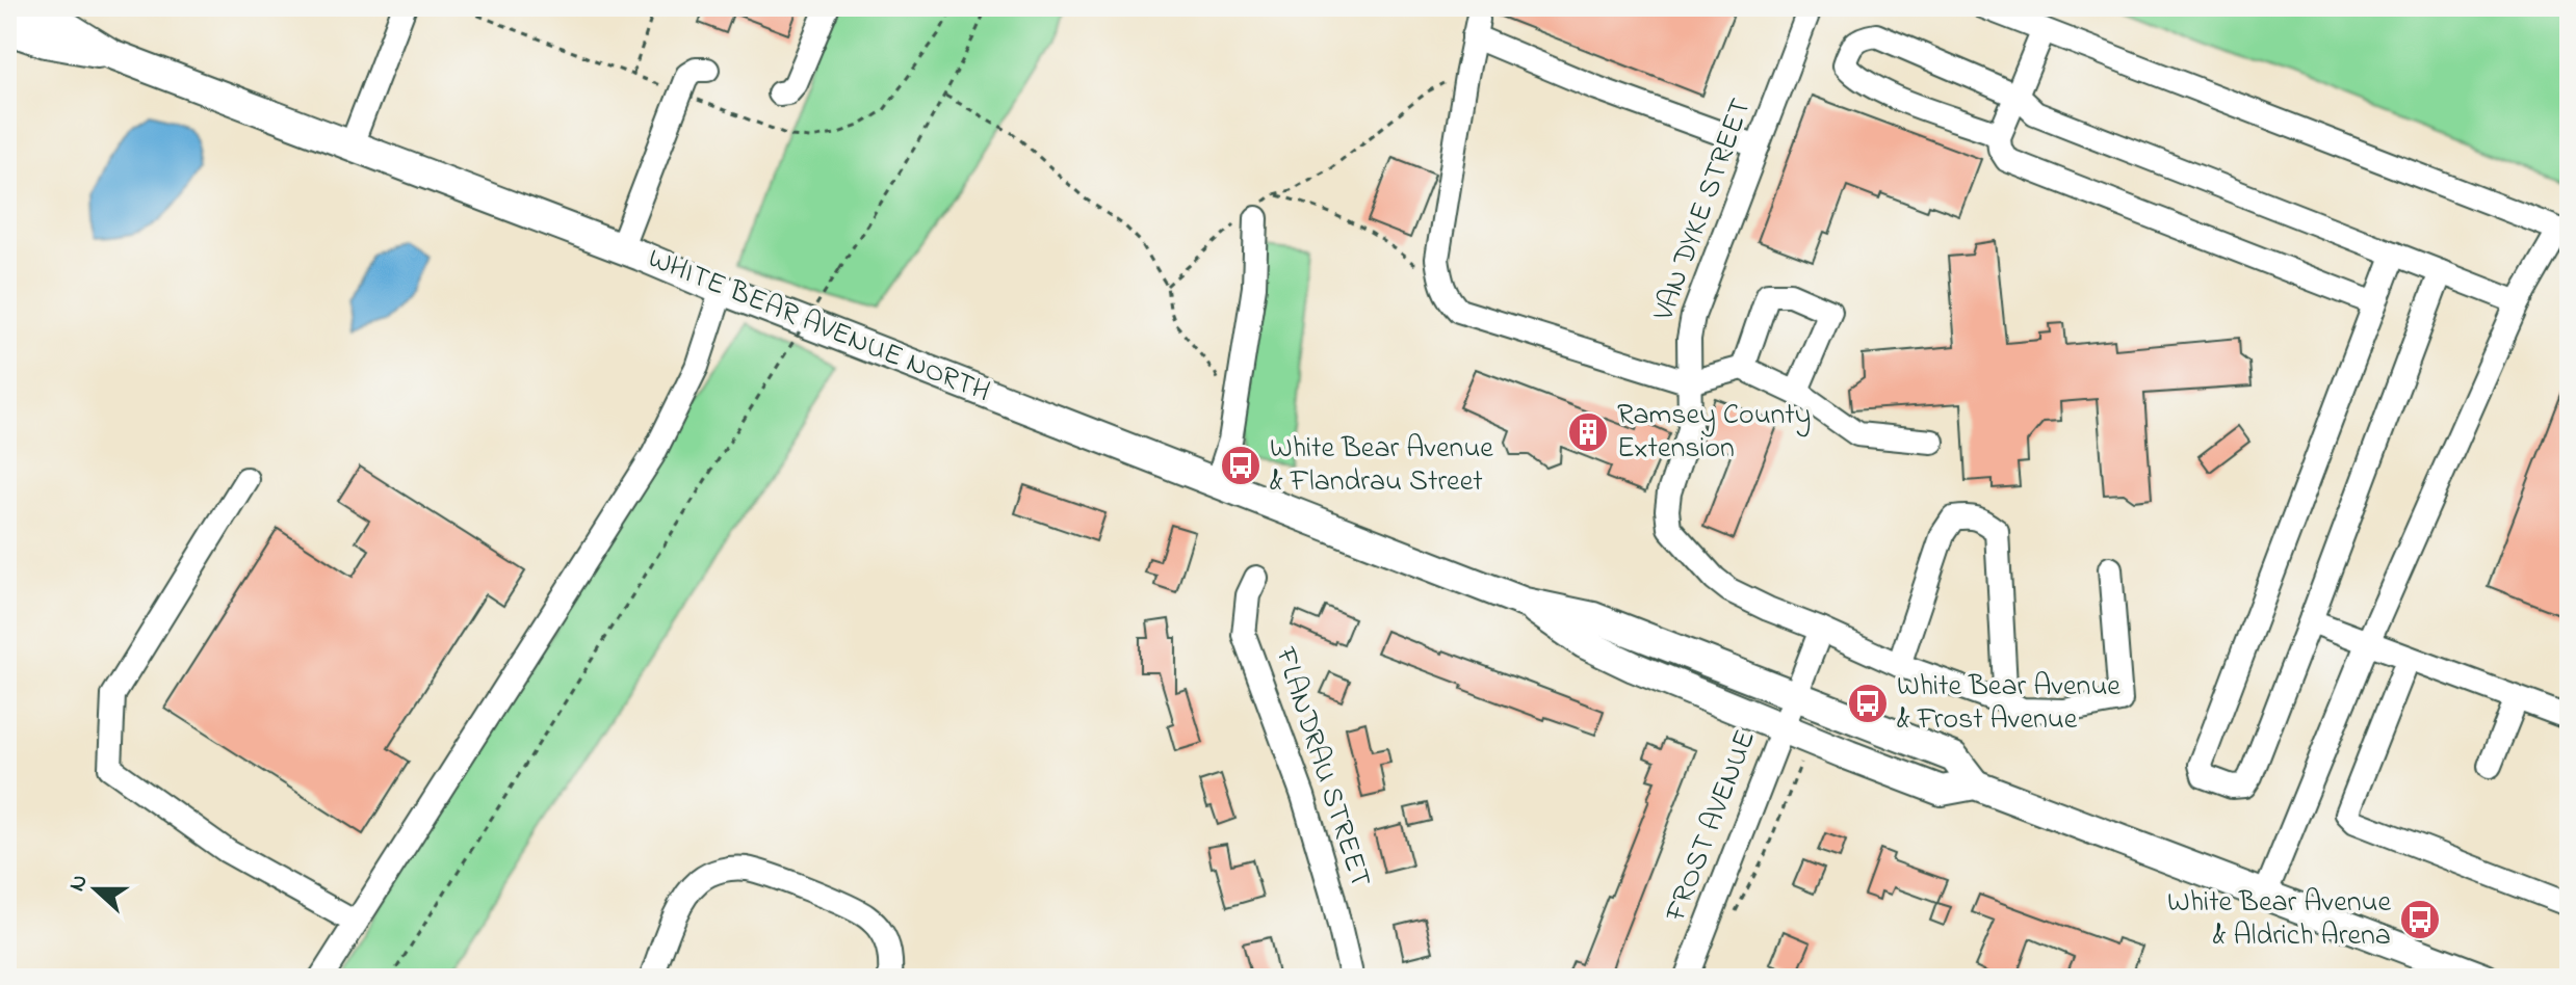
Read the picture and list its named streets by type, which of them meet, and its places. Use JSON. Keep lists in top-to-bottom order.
{
  "streets": {
    "main road": ["WHITE BEAR AVENUE NORTH"],
    "street": ["VAN DYKE STREET", "FLANDRAU STREET", "FROST AVENUE"]
  },
  "crossings": [
    ["WHITE BEAR AVENUE NORTH", "FROST AVENUE"]
  ],
  "places": {
    "building": ["Ramsey County Extension"],
    "bus stop": ["White Bear Avenue & Flandrau Street", "White Bear Avenue & Frost Avenue", "White Bear Avenue & Aldrich Arena"]
  },
  "north": "left"
}
